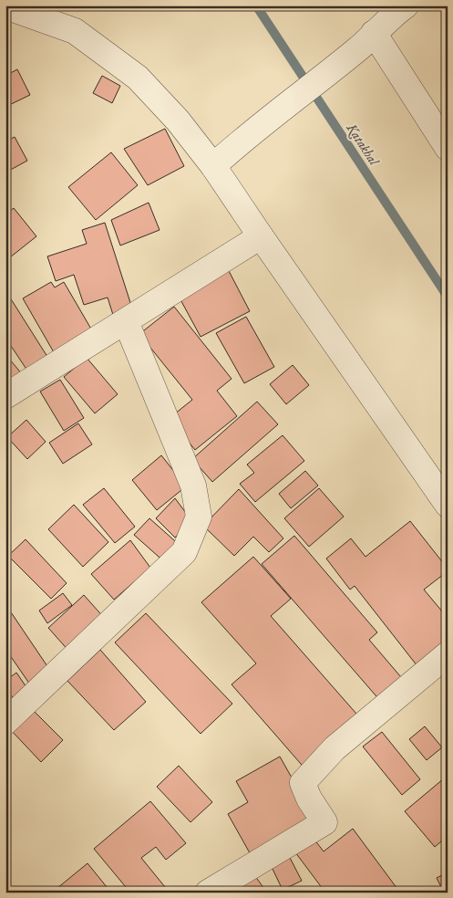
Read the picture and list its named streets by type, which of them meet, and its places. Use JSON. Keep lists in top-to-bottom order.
{
  "water": ["Katakhal"]
}
